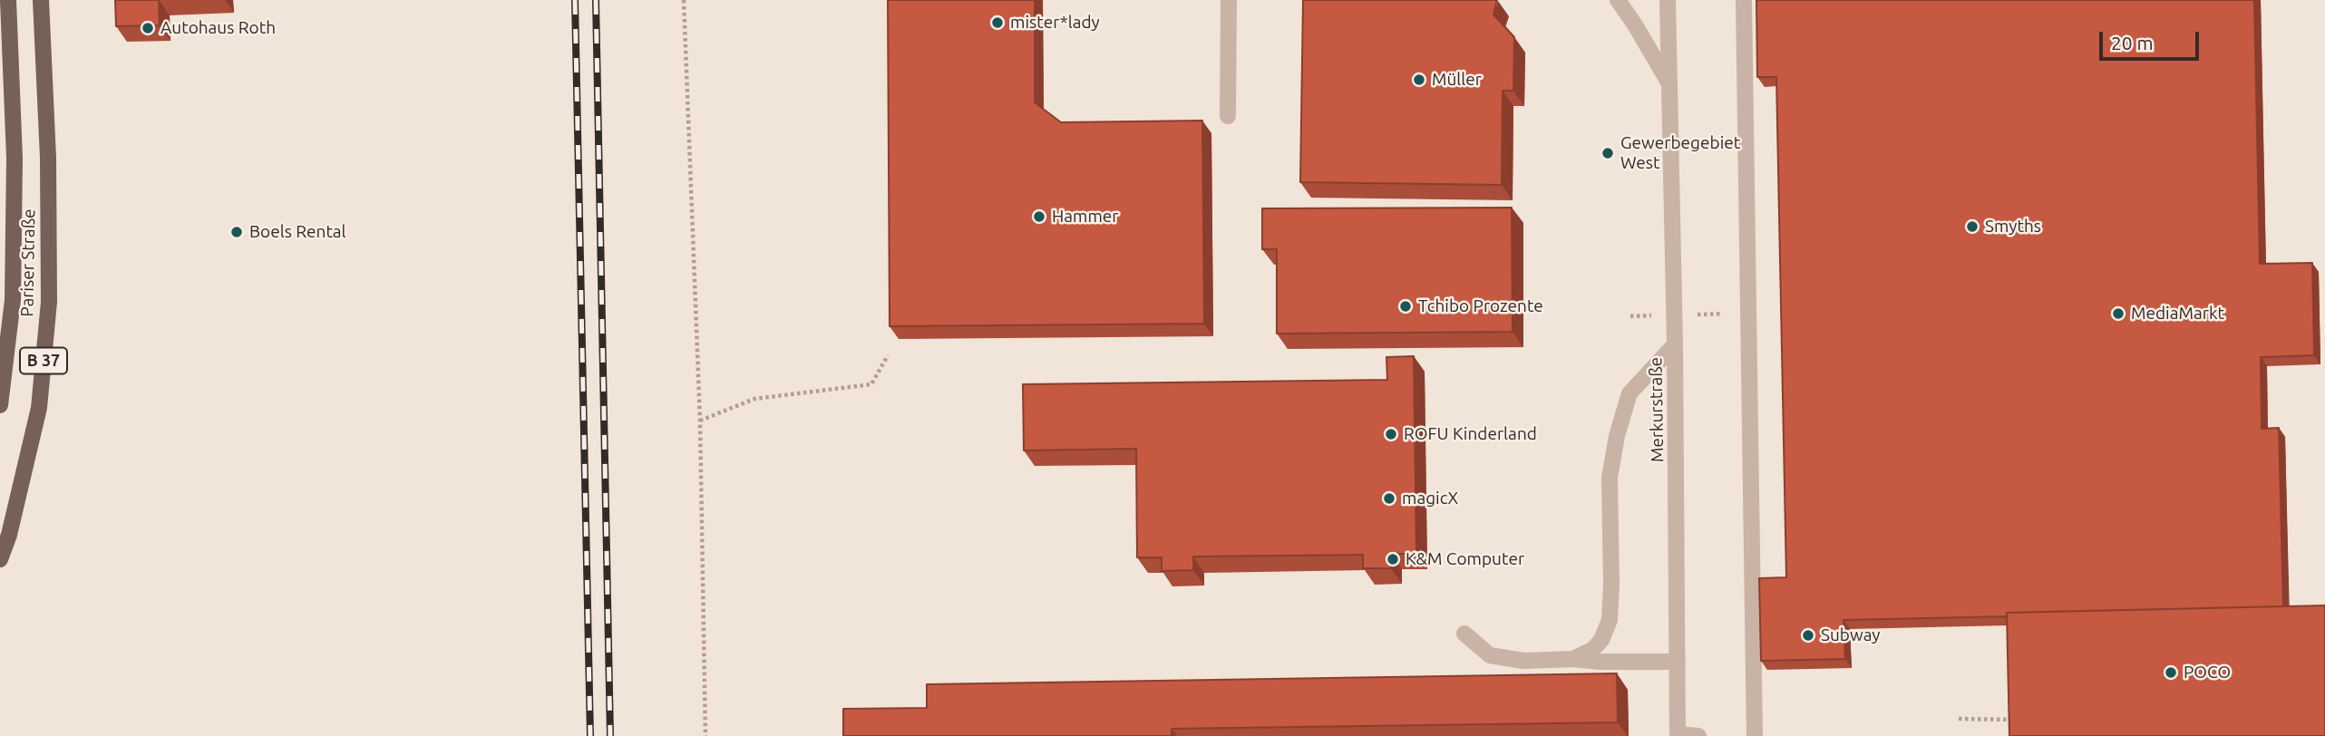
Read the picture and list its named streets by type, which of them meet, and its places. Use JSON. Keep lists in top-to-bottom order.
{
  "streets": {
    "main road": ["Pariser Straße", "B 37"],
    "street": ["Merkurstraße"]
  },
  "places": [
    "mister*lady",
    "Autohaus Roth",
    "Müller",
    "Gewerbegebiet West",
    "Hammer",
    "Smyths",
    "Boels Rental",
    "Tchibo Prozente",
    "MediaMarkt",
    "ROFU Kinderland",
    "magicX",
    "K&M Computer",
    "Subway",
    "POCO"
  ],
  "scale_bar": "20 m"
}
